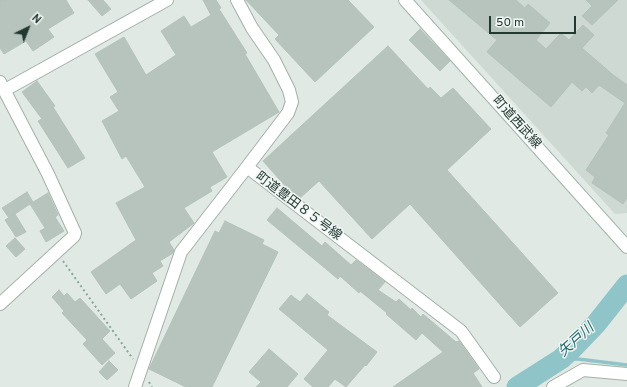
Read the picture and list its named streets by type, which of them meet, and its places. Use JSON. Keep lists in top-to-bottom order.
{
  "streets": {
    "street": ["町道西武線", "町道豊田８５号線"]
  },
  "water": ["矢戸川"],
  "scale_bar": "50 m",
  "north": "top right"
}
